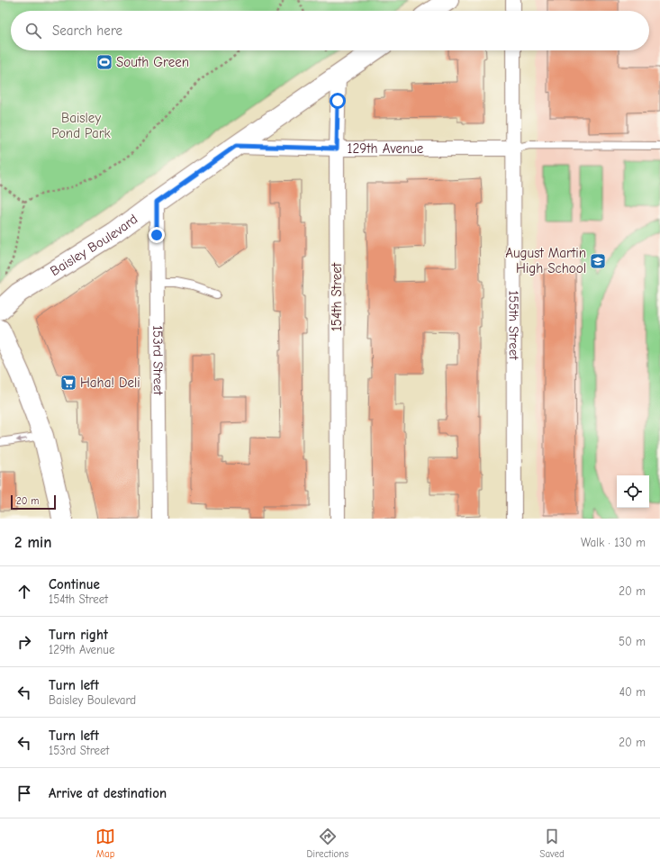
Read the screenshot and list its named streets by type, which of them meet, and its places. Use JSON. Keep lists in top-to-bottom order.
{
  "streets": {
    "main road": ["Baisley Boulevard"],
    "street": [
      "129th Avenue",
      "154th Street",
      "155th Street",
      "153rd Street"
    ]
  },
  "crossings": [
    ["129th Avenue", "Baisley Boulevard"],
    ["129th Avenue", "154th Street"],
    ["129th Avenue", "155th Street"],
    ["Baisley Boulevard", "154th Street"],
    ["Baisley Boulevard", "153rd Street"]
  ],
  "parks": ["Baisley Pond Park"],
  "places": {
    "sports": ["South Green"],
    "school or university": ["August Martin High School"],
    "supermarket": ["Haha! Deli"]
  },
  "scale_bar": "20 m",
  "page": {
    "search": "Search here",
    "scale": "20 m",
    "heading": ["2 min", "Walk · 130 m"],
    "list": [
      ["Continue", "154th Street", "20 m"],
      ["Turn right", "129th Avenue", "50 m"],
      ["Turn left", "Baisley Boulevard", "40 m"],
      ["Turn left", "153rd Street", "20 m"],
      "Arrive at destination"
    ],
    "nav": ["Map", "Directions", "Saved"]
  }
}
